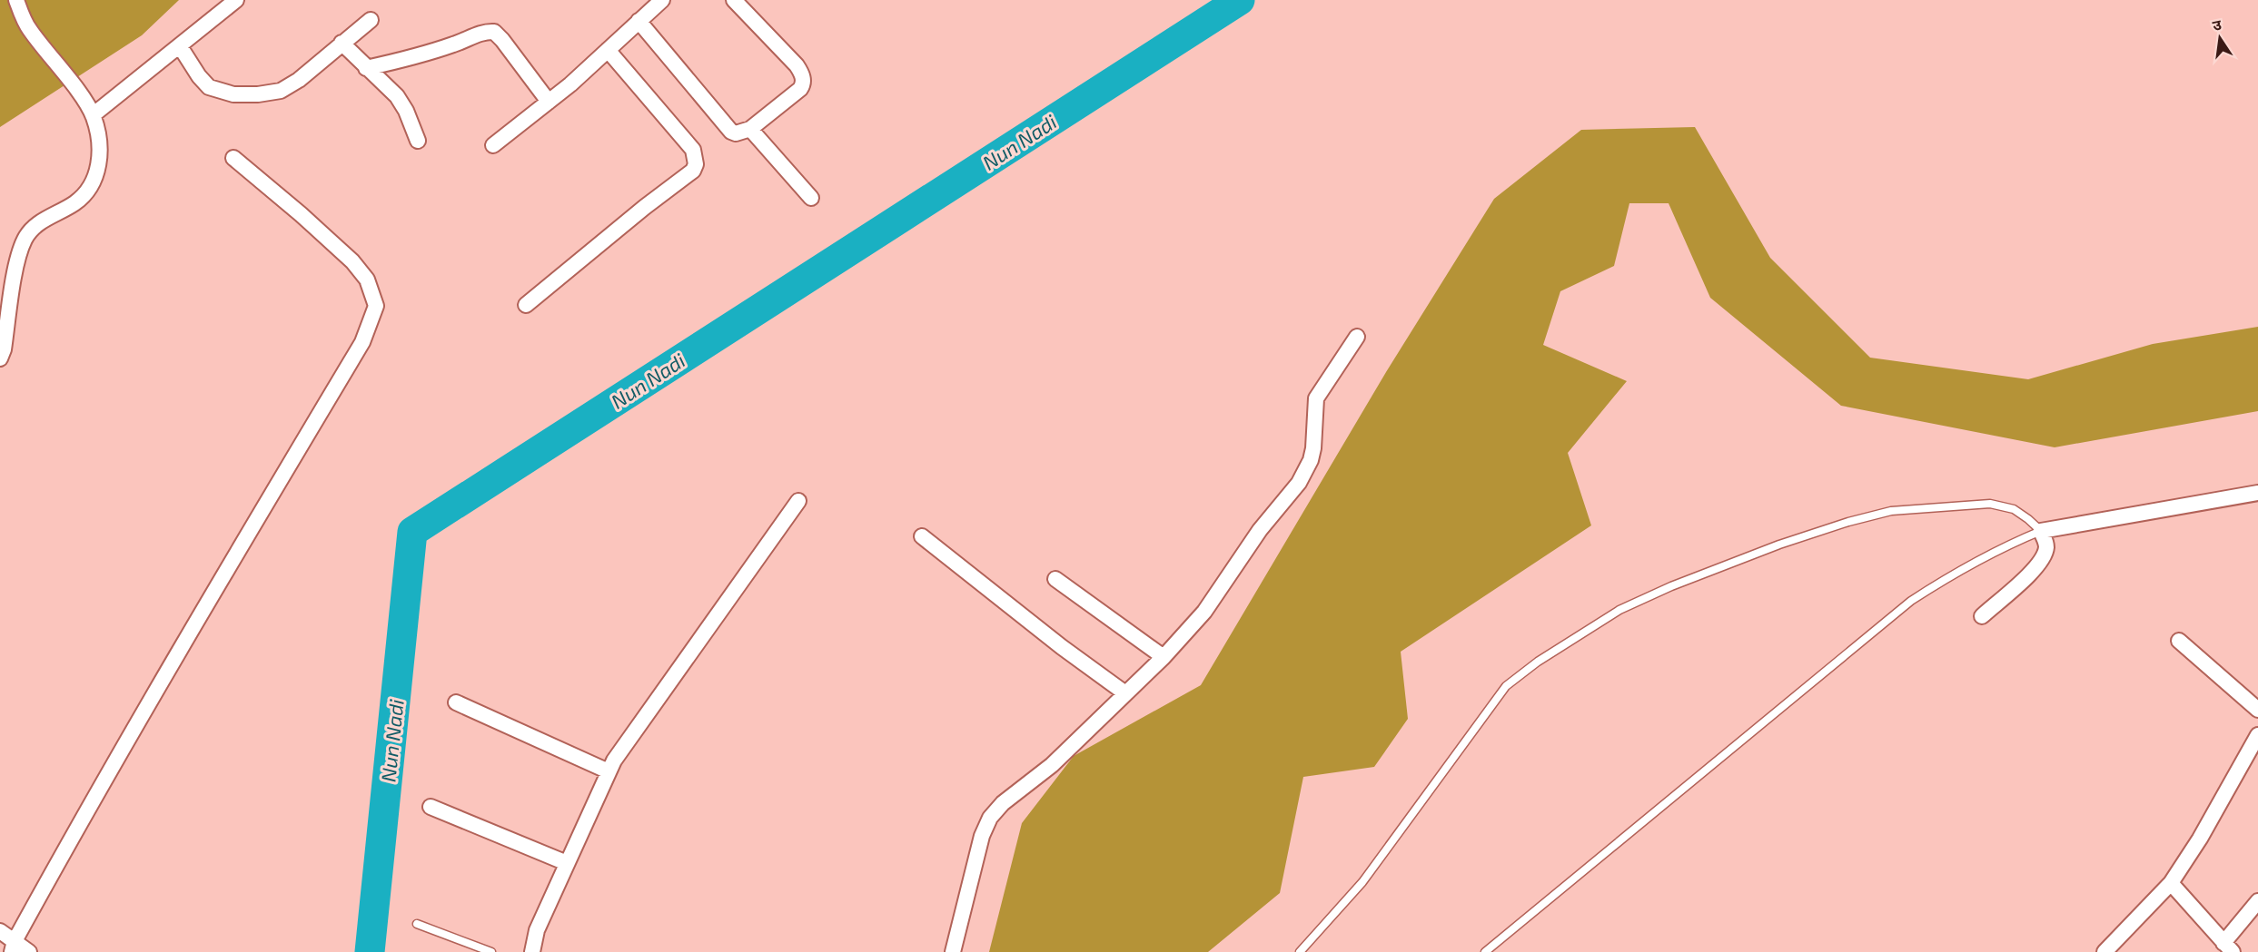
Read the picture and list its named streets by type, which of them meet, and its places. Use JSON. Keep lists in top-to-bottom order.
{
  "water": ["Nun Nadi"],
  "north": "top"
}
